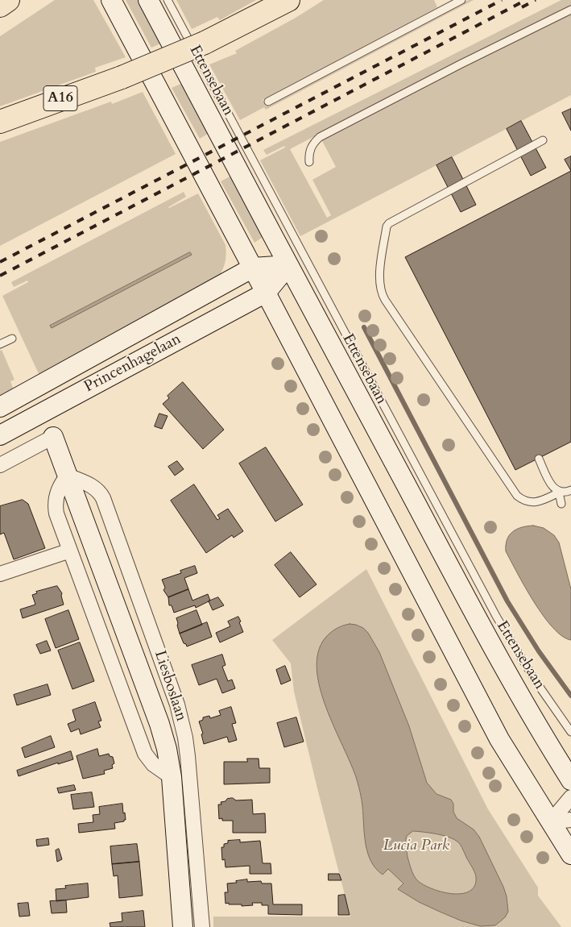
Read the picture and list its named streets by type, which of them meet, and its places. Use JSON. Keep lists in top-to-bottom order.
{
  "streets": {
    "highway": ["A16"],
    "main road": ["Ettensebaan", "Princenhagelaan", "Liesboslaan"]
  },
  "parks": ["Lucia Park"]
}
